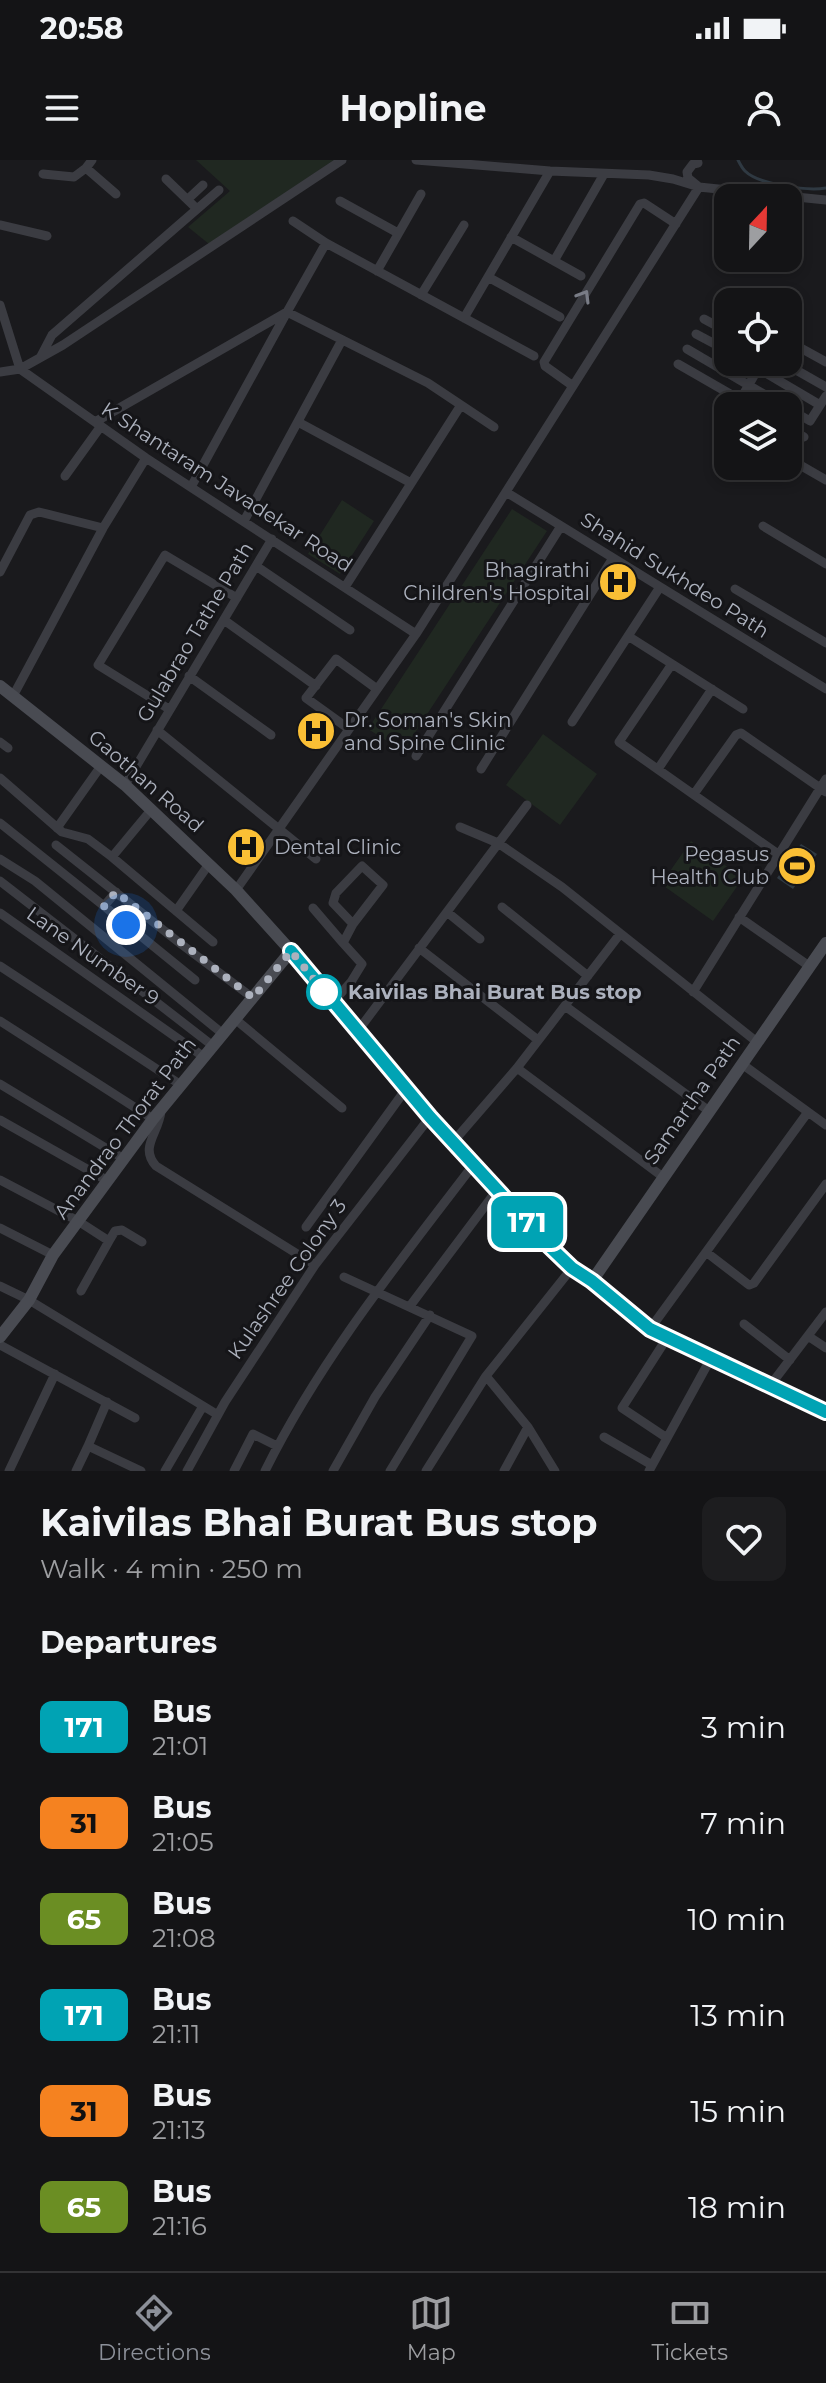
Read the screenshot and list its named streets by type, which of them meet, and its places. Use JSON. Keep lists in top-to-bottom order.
{
  "streets": {
    "street": [
      "K Shantaram Javadekar Road",
      "Shahid Sukhdeo Path",
      "Gulabrao Tathe Path",
      "Gaothan Road",
      "Lane Number 9",
      "Samartha Path",
      "Anandrao Thorat Path",
      "Kulashree Colony 3"
    ]
  },
  "crossings": [
    ["K Shantaram Javadekar Road", "Gulabrao Tathe Path"],
    ["Gulabrao Tathe Path", "Gaothan Road"],
    ["Gaothan Road", "Samartha Path"],
    ["Gaothan Road", "Anandrao Thorat Path"],
    ["Gaothan Road", "Kulashree Colony 3"],
    ["Lane Number 9", "Anandrao Thorat Path"]
  ],
  "places": {
    "hospital": ["Bhagirathi Children's Hospital", "Dr. Soman's Skin and Spine Clinic", "Dental Clinic"],
    "sports": ["Pegasus Health Club"],
    "other": ["Kaivilas Bhai Burat Bus stop"]
  },
  "lines": ["bus line 171"],
  "north": "top",
  "page": {
    "status": "20:58",
    "header": "Hopline",
    "on_map": "171",
    "heading": [
      ["Kaivilas Bhai Burat Bus stop", "Walk · 4 min · 250 m"],
      "Departures"
    ],
    "list": [
      {
        "mark": "171",
        "name": "Bus",
        "note": "21:01",
        "value": "3 min"
      },
      {
        "mark": "31",
        "name": "Bus",
        "note": "21:05",
        "value": "7 min"
      },
      {
        "mark": "65",
        "name": "Bus",
        "note": "21:08",
        "value": "10 min"
      },
      {
        "mark": "171",
        "name": "Bus",
        "note": "21:11",
        "value": "13 min"
      },
      {
        "mark": "31",
        "name": "Bus",
        "note": "21:13",
        "value": "15 min"
      },
      {
        "mark": "65",
        "name": "Bus",
        "note": "21:16",
        "value": "18 min"
      }
    ],
    "tabs": ["Directions", "Map", "Tickets"]
  }
}
